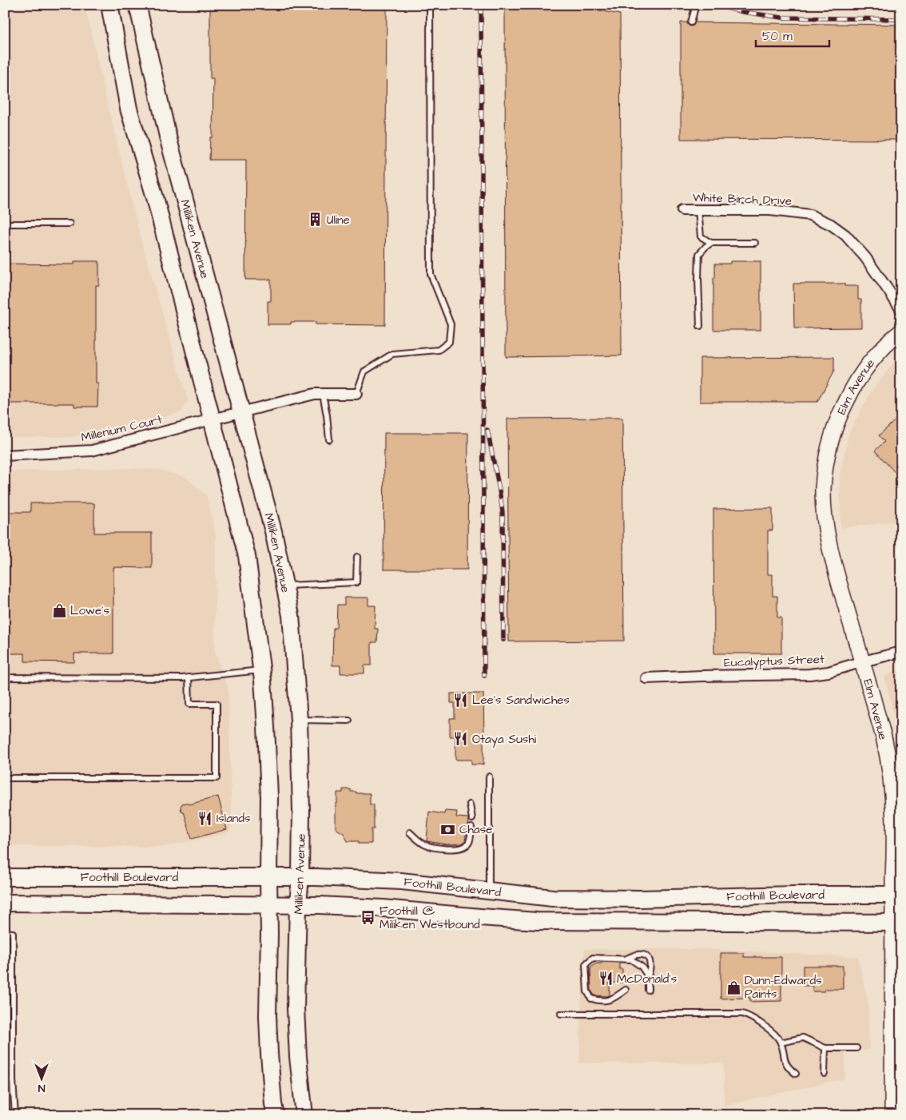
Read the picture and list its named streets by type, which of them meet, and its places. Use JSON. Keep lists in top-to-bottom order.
{
  "streets": {
    "main road": ["Milliken Avenue", "Foothill Boulevard"],
    "street": [
      "White Birch Drive",
      "Elm Avenue",
      "Millenium Court",
      "Eucalyptus Street"
    ]
  },
  "crossings": [
    ["Milliken Avenue", "Millenium Court"],
    ["Milliken Avenue", "Foothill Boulevard"],
    ["Elm Avenue", "Eucalyptus Street"],
    ["Elm Avenue", "Foothill Boulevard"]
  ],
  "places": {
    "building": ["Uline"],
    "shop": ["Lowe's", "Dunn-Edwards Paints"],
    "restaurant": [
      "Lee's Sandwiches",
      "Otaya Sushi",
      "Islands",
      "McDonald's"
    ],
    "bank": ["Chase"],
    "bus stop": ["Foothill @ Miliken Westbound"]
  },
  "scale_bar": "50 m",
  "north": "bottom"
}
